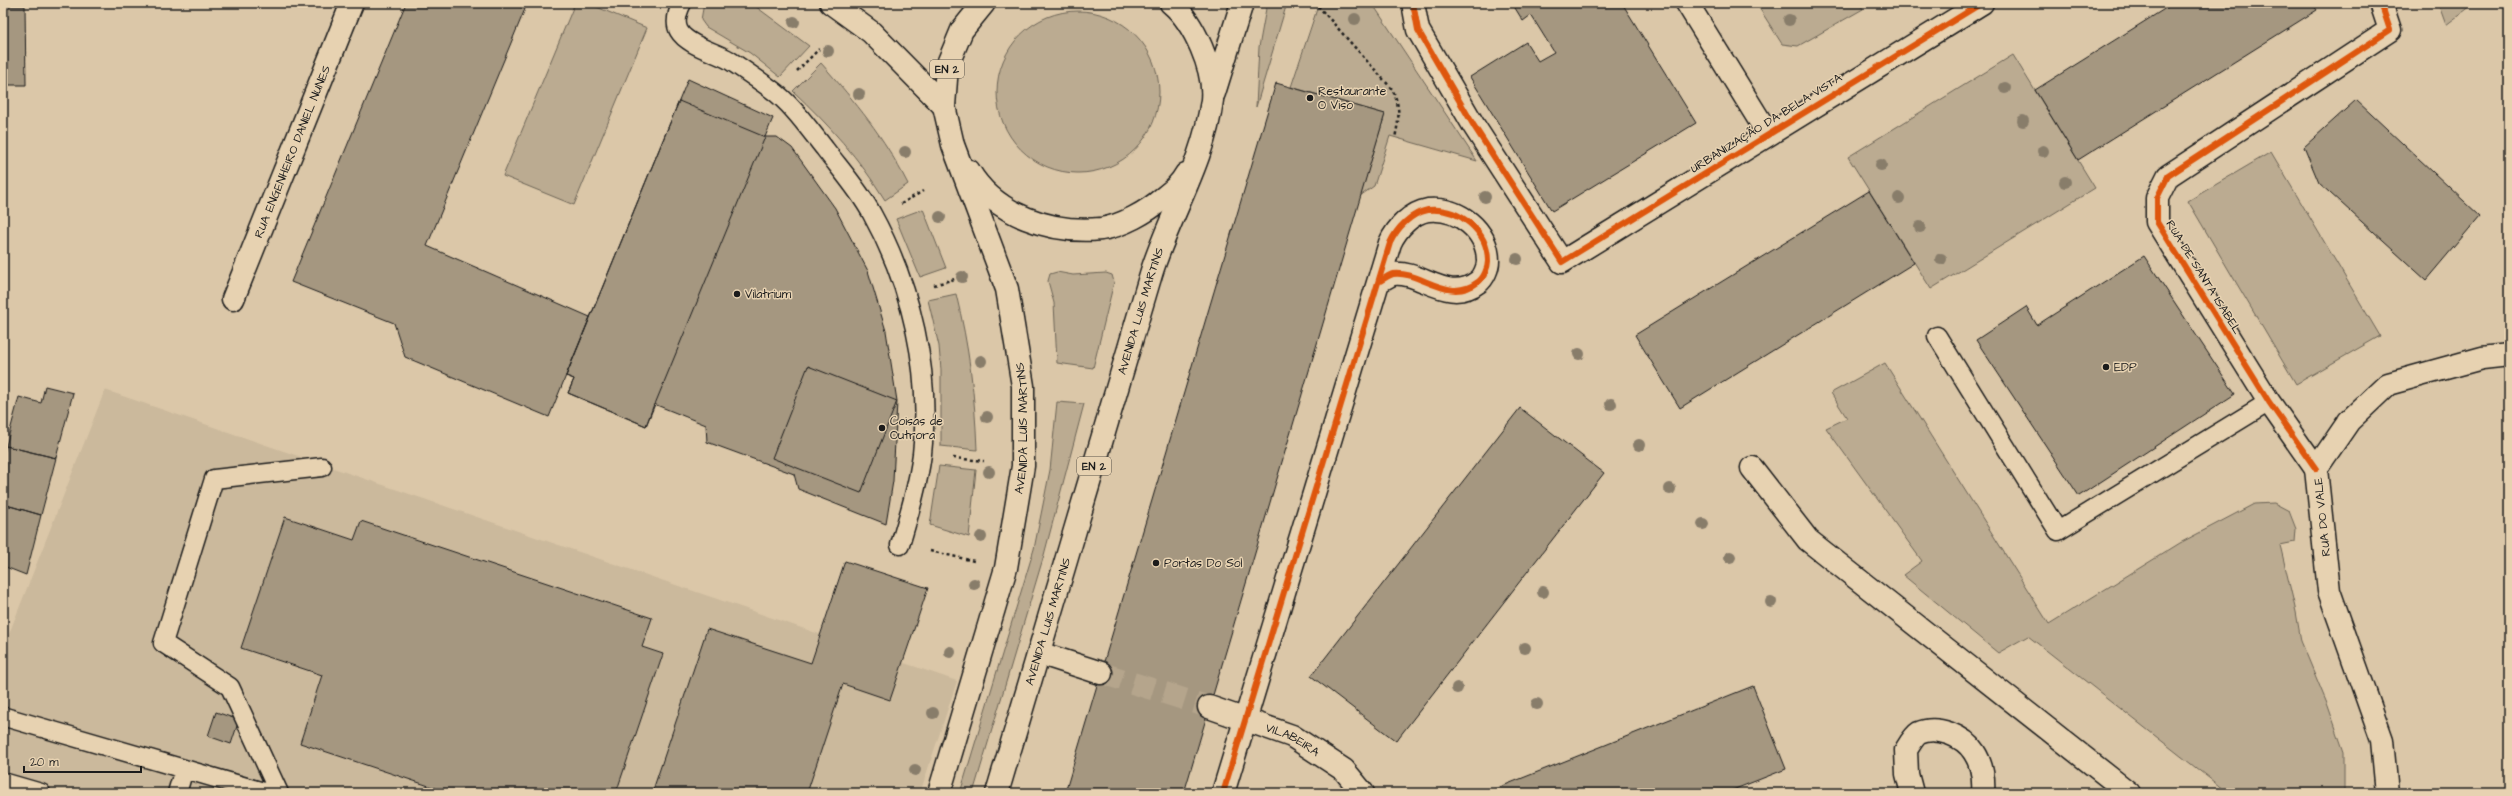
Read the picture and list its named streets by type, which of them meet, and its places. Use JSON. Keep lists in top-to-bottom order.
{
  "streets": {
    "street": [
      "EN 2",
      "URBANIZAÇÃO DA BELA VISTA",
      "RUA ENGENHEIRO DANIEL NUNES",
      "RUA DE SANTA ISABEL",
      "AVENIDA LUIS MARTINS",
      "AVENIDA LUÍS MARTINS",
      "RUA DO VALE",
      "VILABEIRA"
    ]
  },
  "crossings": [
    ["EN 2", "AVENIDA LUIS MARTINS"],
    ["EN 2", "AVENIDA LUÍS MARTINS"],
    ["RUA DE SANTA ISABEL", "RUA DO VALE"]
  ],
  "places": [
    "Restaurante O Viso",
    "Vilatrium",
    "EDP",
    "Coisas de Outrora",
    "Portas Do Sol"
  ],
  "scale_bar": "20 m"
}
